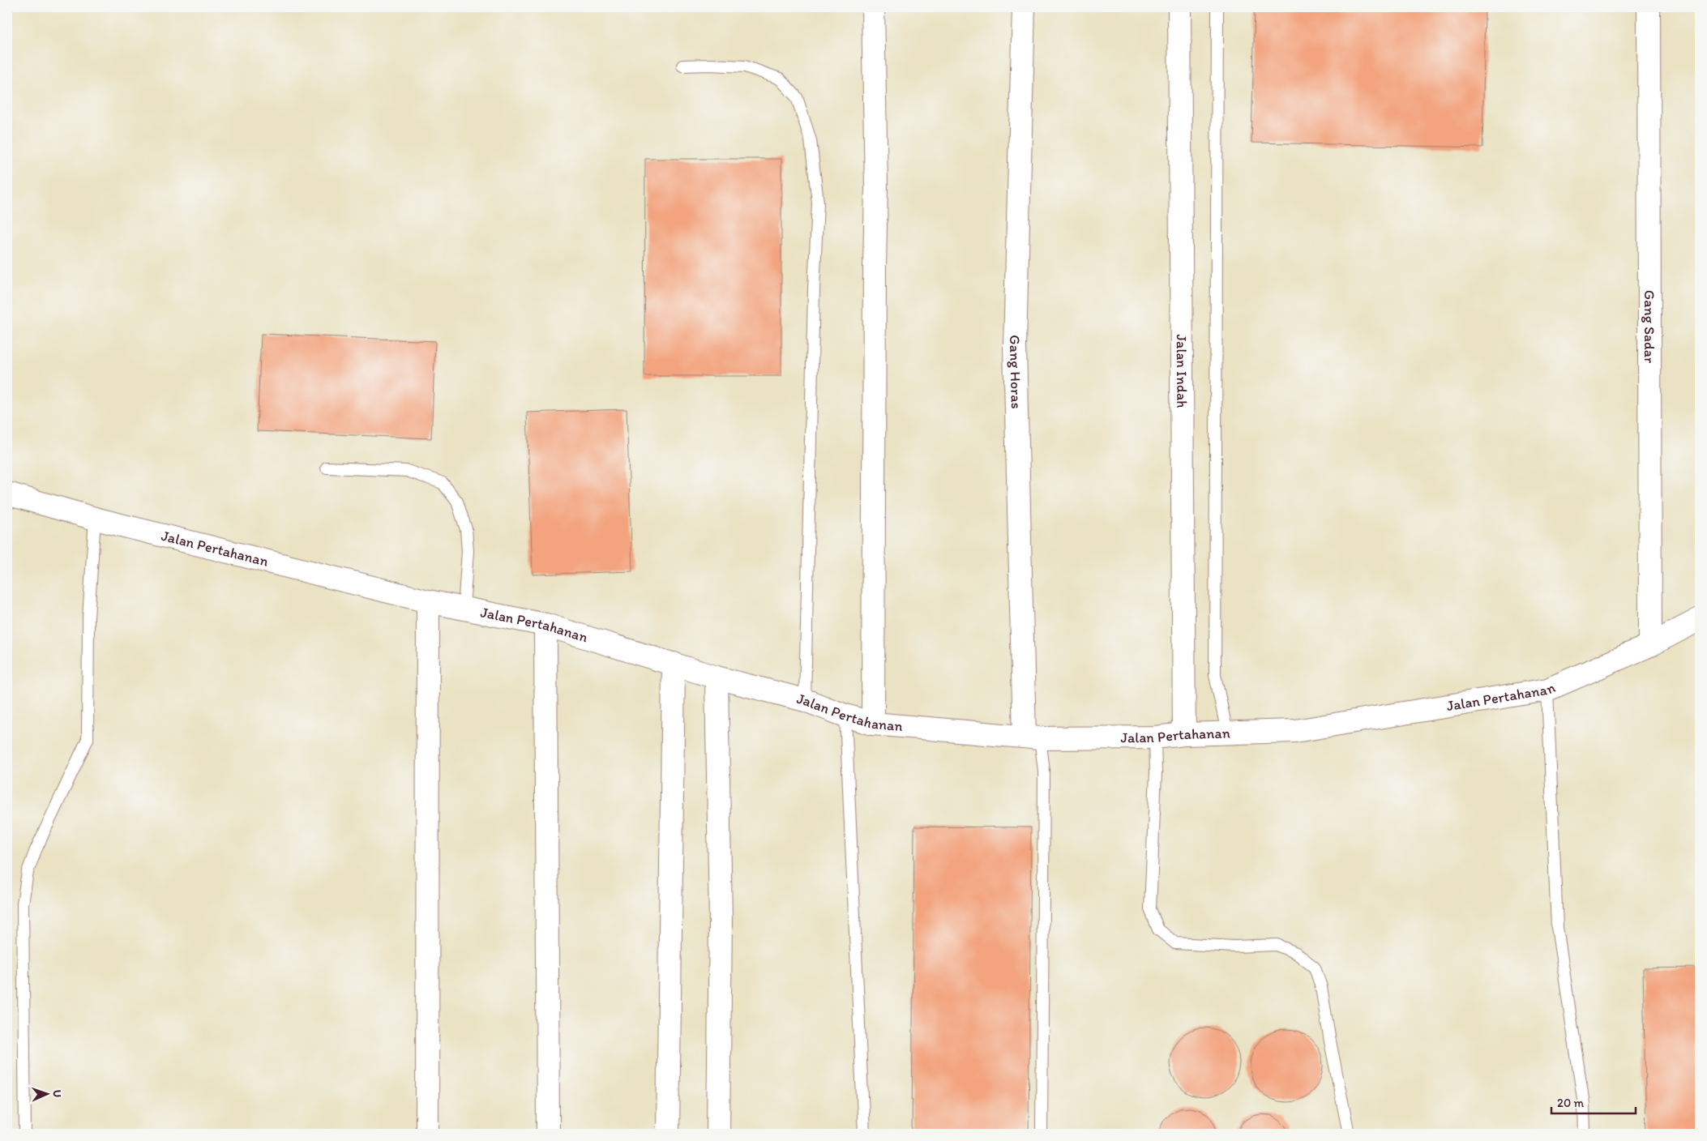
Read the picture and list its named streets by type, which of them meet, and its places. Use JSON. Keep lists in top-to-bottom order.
{
  "streets": {
    "street": [
      "Gang Sadar",
      "Jalan Indah",
      "Gang Horas",
      "Jalan Pertahanan"
    ]
  },
  "crossings": [
    ["Gang Sadar", "Jalan Pertahanan"],
    ["Jalan Indah", "Jalan Pertahanan"],
    ["Gang Horas", "Jalan Pertahanan"]
  ],
  "scale_bar": "20 m",
  "north": "right"
}
